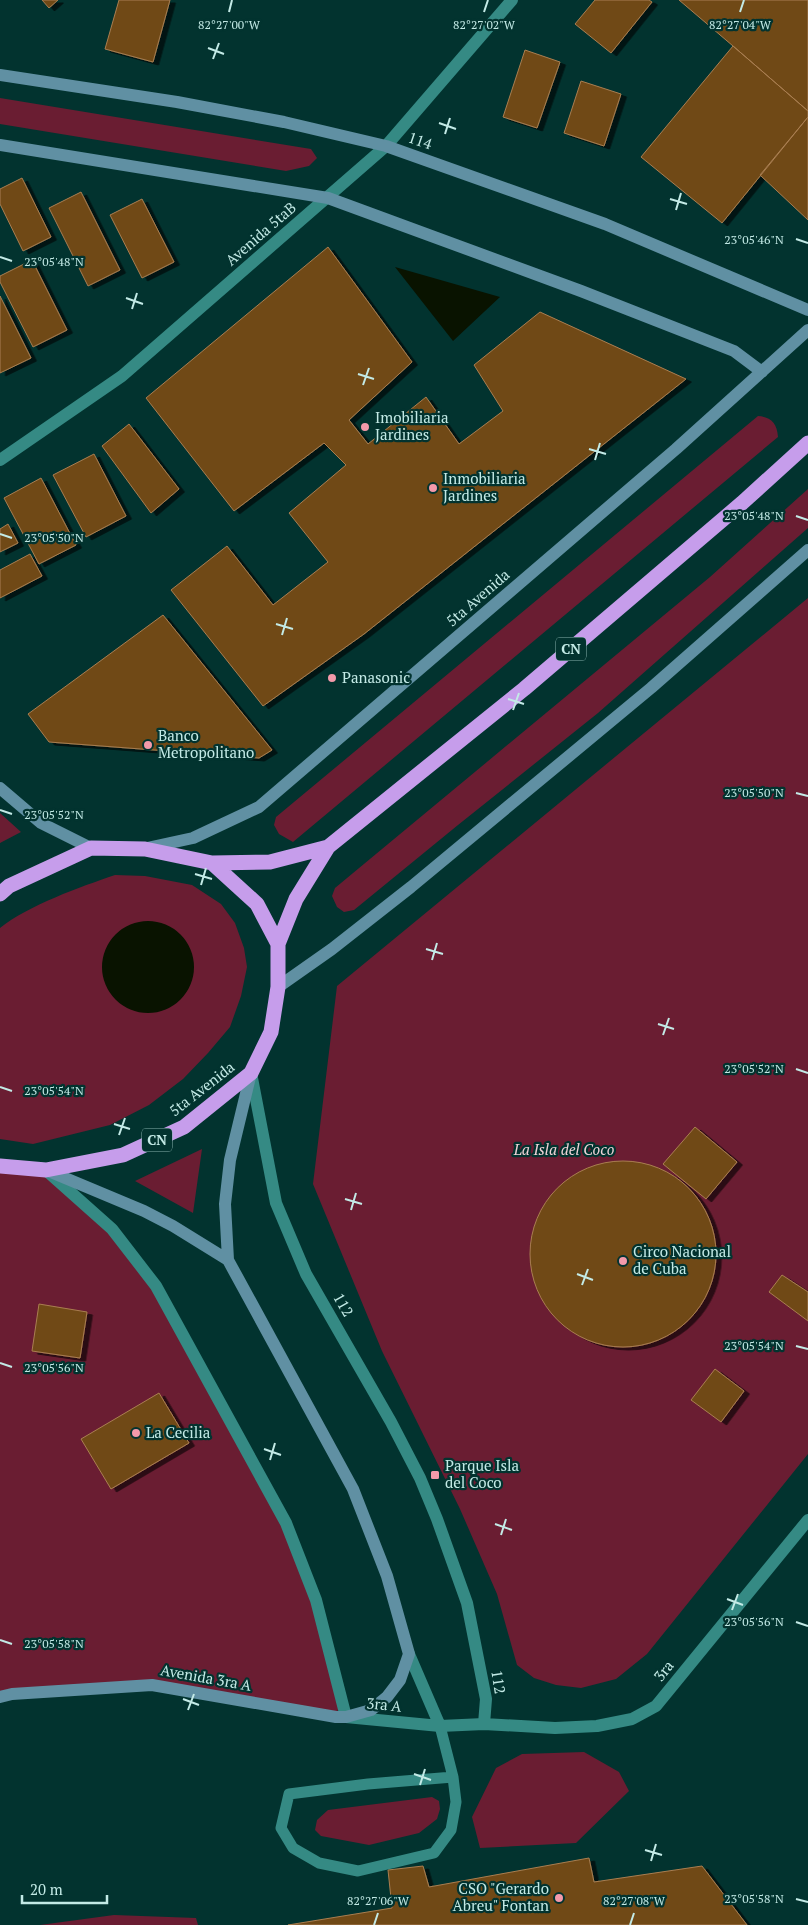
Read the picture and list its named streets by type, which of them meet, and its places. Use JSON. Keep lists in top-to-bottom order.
{
  "streets": {
    "highway": ["5ta Avenida", "CN"],
    "main road": ["114", "Avenida 3ra A", "3ra A"],
    "street": ["Avenida 5taB", "112", "3ra"]
  },
  "crossings": [
    ["114", "Avenida 5taB"],
    ["5ta Avenida", "112"],
    ["112", "3ra"],
    ["112", "3ra A"],
    ["3ra", "3ra A"],
    ["Avenida 3ra A", "3ra A"]
  ],
  "parks": ["La Isla del Coco"],
  "places": {
    "other": [
      "Imobiliaria Jardines",
      "Inmobiliaria Jardines",
      "Panasonic",
      "Banco Metropolitano",
      "Circo Nacional de Cuba",
      "La Cecilia",
      "CSO \"Gerardo Abreu\" Fontan"
    ],
    "transit": ["Parque Isla del Coco"]
  },
  "scale_bar": "20 m",
  "coordinates": [
    "82°27'00\"W",
    "82°27'02\"W",
    "82°27'04\"W",
    "23°05'46\"N",
    "23°05'48\"N",
    "23°05'50\"N",
    "23°05'52\"N",
    "23°05'54\"N",
    "23°05'56\"N",
    "23°05'58\"N",
    "82°27'06\"W",
    "82°27'08\"W"
  ]
}
